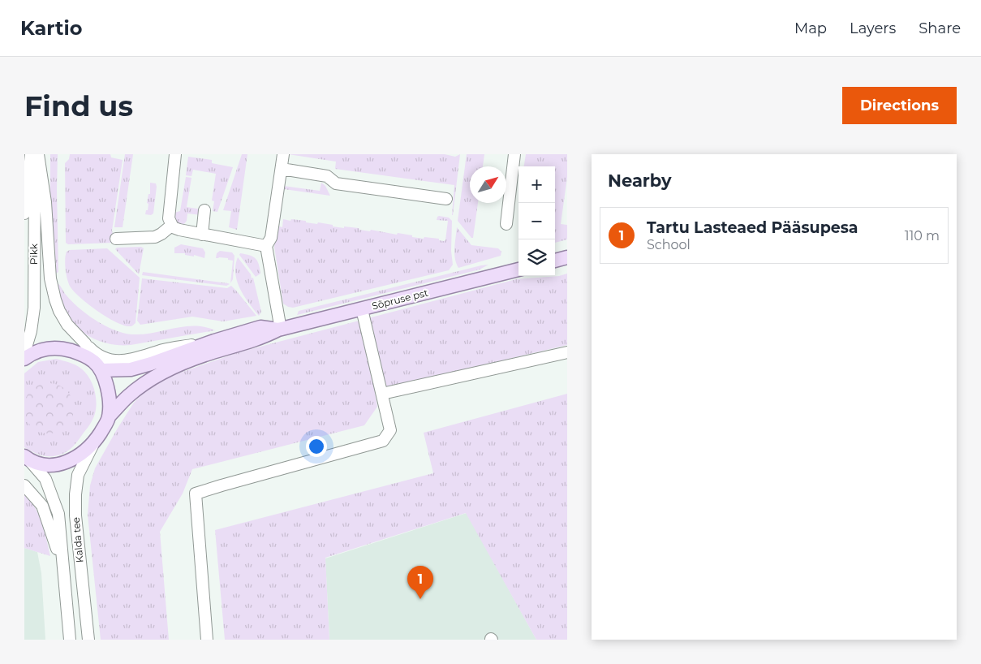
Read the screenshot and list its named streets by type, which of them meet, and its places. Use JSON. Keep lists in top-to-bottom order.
{
  "streets": {
    "main road": ["Sõpruse pst"],
    "street": ["Pikk", "Kalda tee"]
  },
  "north": "top right",
  "page": {
    "header": "Kartio",
    "nav": ["Map", "Layers", "Share"],
    "buttons": "Directions",
    "title": "Find us",
    "heading": "Nearby",
    "map_buttons": ["+", "−"],
    "list": [
      {
        "mark": "1",
        "name": "Tartu Lasteaed Pääsupesa",
        "note": "School",
        "value": "110 m"
      }
    ],
    "pins": "1"
  }
}
